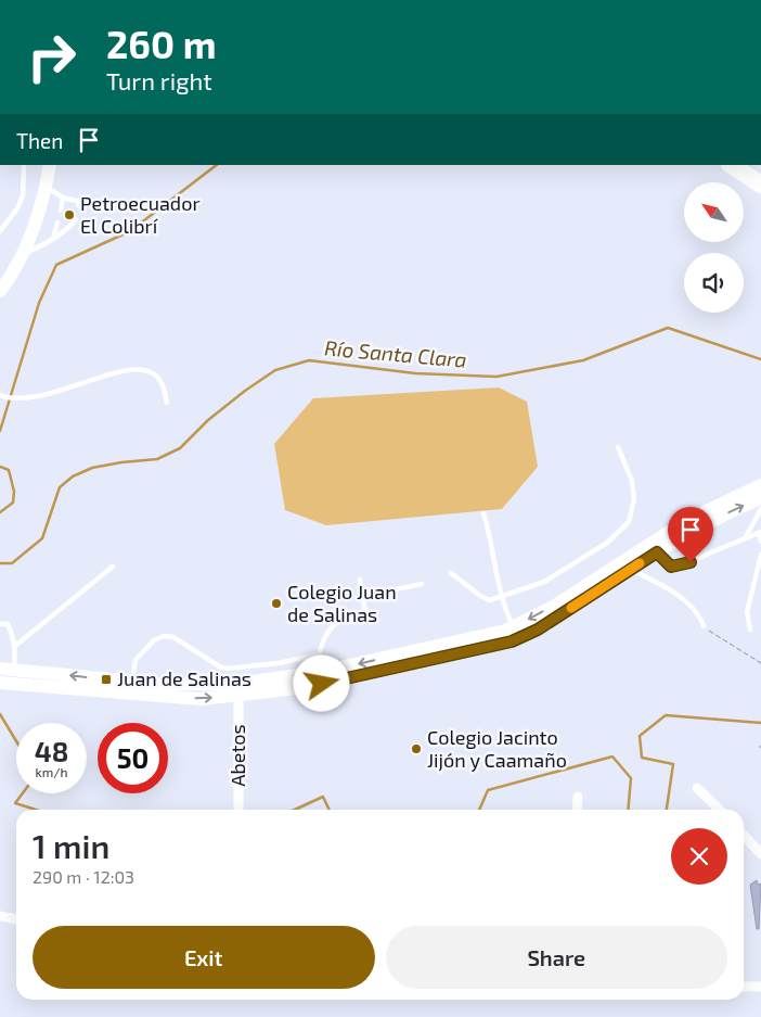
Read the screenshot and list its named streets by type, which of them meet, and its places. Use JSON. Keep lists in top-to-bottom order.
{
  "streets": {
    "street": ["Abetos"]
  },
  "water": ["Río Santa Clara"],
  "places": {
    "other": ["Petroecuador El Colibrí", "Colegio Juan de Salinas", "Colegio Jacinto Jijón y Caamaño"],
    "transit": ["Juan de Salinas"]
  },
  "north": "top left",
  "page": {
    "turn": ["260 m", "Turn right"],
    "then": "Then",
    "speed": "48 km/h",
    "limit": "50",
    "heading": ["1 min", "290 m · 12:03"],
    "buttons": ["Exit", "Share"]
  }
}
